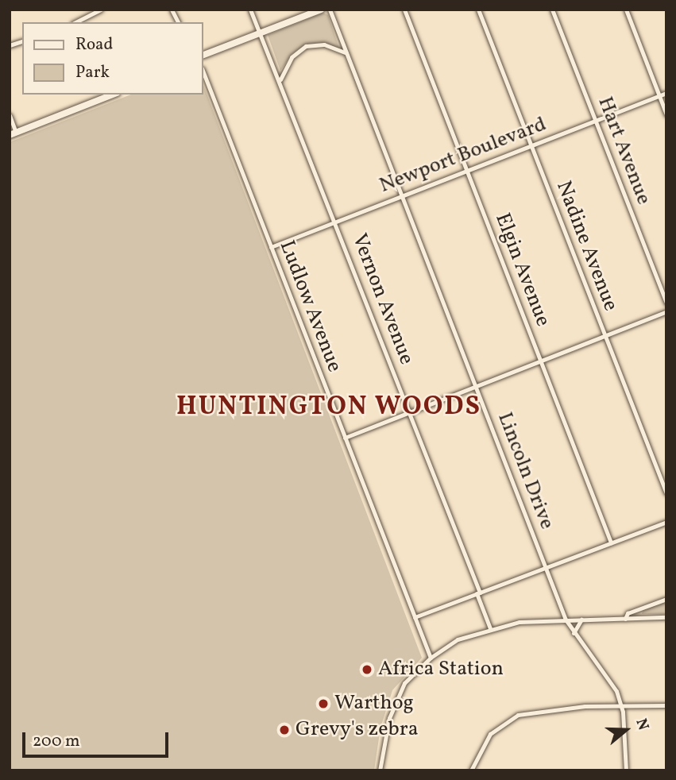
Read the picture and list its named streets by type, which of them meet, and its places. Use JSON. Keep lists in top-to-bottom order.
{
  "streets": {
    "street": [
      "Hart Avenue",
      "Newport Boulevard",
      "Nadine Avenue",
      "Elgin Avenue",
      "Vernon Avenue",
      "Ludlow Avenue",
      "Lincoln Drive"
    ]
  },
  "crossings": [
    ["Hart Avenue", "Newport Boulevard"],
    ["Newport Boulevard", "Nadine Avenue"],
    ["Newport Boulevard", "Elgin Avenue"],
    ["Newport Boulevard", "Vernon Avenue"],
    ["Newport Boulevard", "Ludlow Avenue"],
    ["Newport Boulevard", "Lincoln Drive"]
  ],
  "districts": ["HUNTINGTON WOODS"],
  "places": ["Africa Station", "Warthog", "Grevy's zebra"],
  "legend": ["Road", "Park"],
  "scale_bar": "200 m",
  "north": "right"
}
